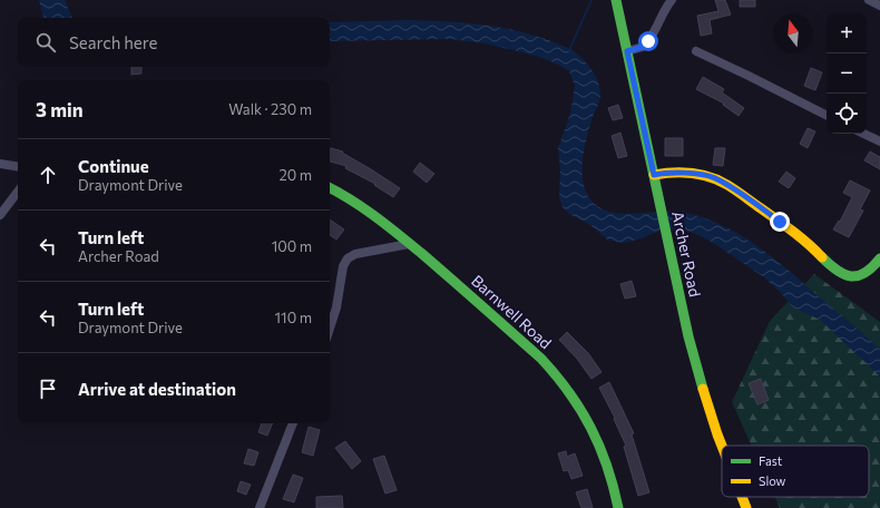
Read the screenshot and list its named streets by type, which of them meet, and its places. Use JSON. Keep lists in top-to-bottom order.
{
  "streets": {
    "street": ["Archer Road", "Barnwell Road"]
  },
  "legend": ["Fast", "Slow"],
  "north": "top",
  "page": {
    "map_buttons": ["+", "−"],
    "search": "Search here",
    "heading": ["3 min", "Walk · 230 m"],
    "list": [
      ["Continue", "Draymont Drive", "20 m"],
      ["Turn left", "Archer Road", "100 m"],
      ["Turn left", "Draymont Drive", "110 m"],
      "Arrive at destination"
    ]
  }
}
